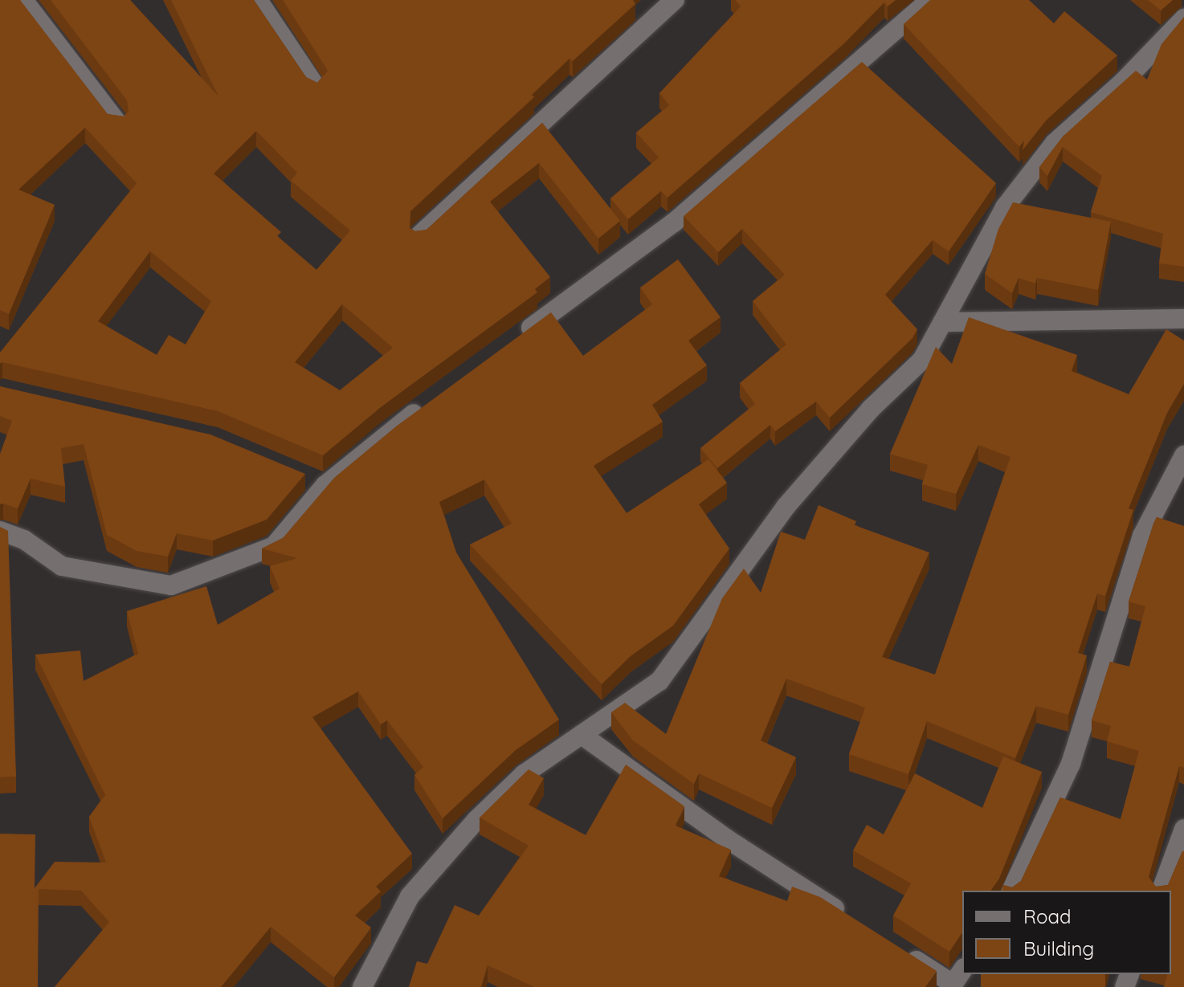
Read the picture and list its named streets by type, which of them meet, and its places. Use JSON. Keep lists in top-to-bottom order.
{
  "legend": ["Road", "Building"]
}
